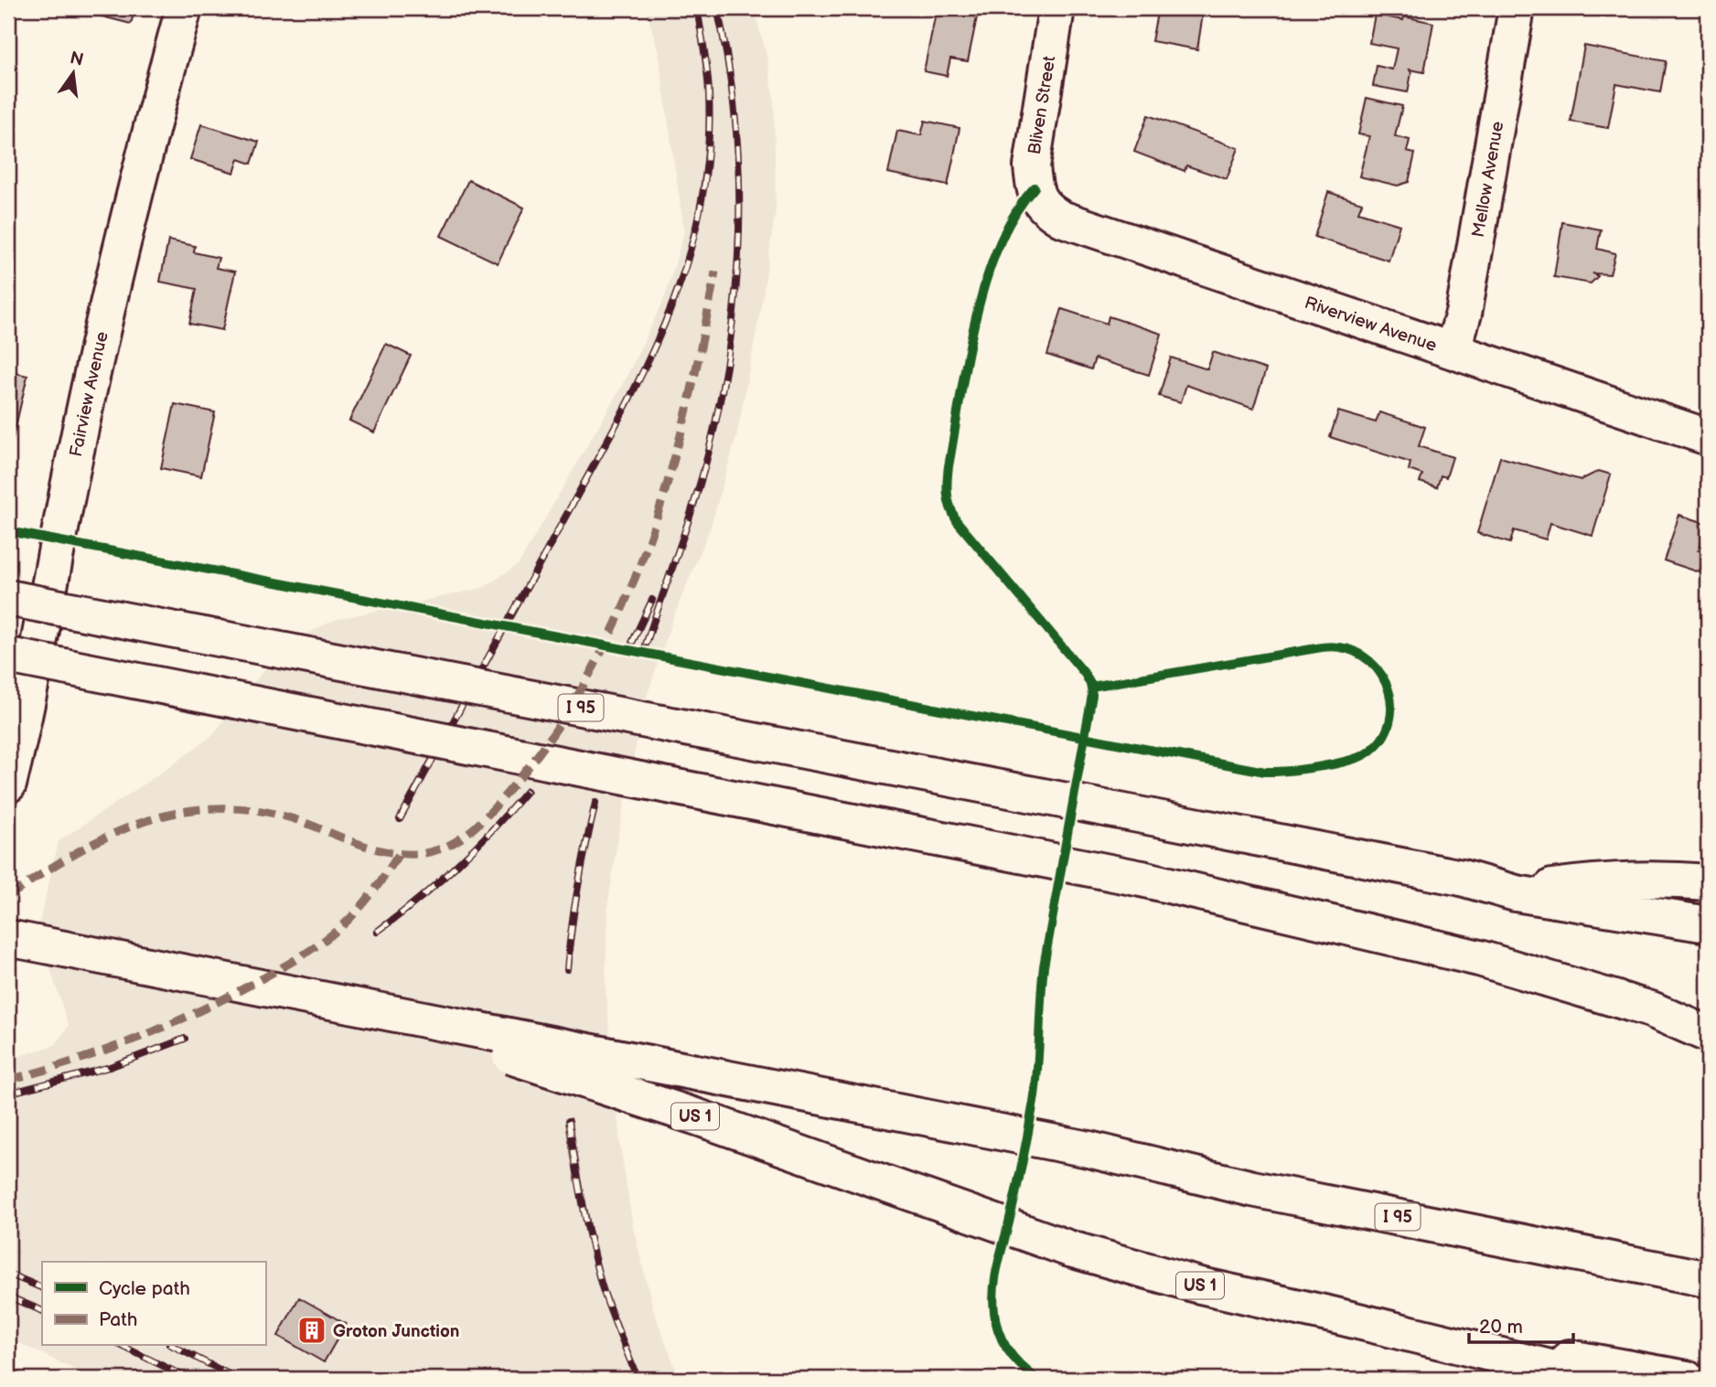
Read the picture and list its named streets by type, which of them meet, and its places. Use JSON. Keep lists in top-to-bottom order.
{
  "streets": {
    "main road": [
      "Bliven Street",
      "Mellow Avenue",
      "Riverview Avenue",
      "Fairview Avenue",
      "I 95",
      "US 1"
    ]
  },
  "crossings": [
    ["Bliven Street", "Riverview Avenue"],
    ["Mellow Avenue", "Riverview Avenue"],
    ["I 95", "US 1"]
  ],
  "places": {
    "building": ["Groton Junction"]
  },
  "legend": ["Cycle path", "Path"],
  "scale_bar": "20 m",
  "north": "top"
}
